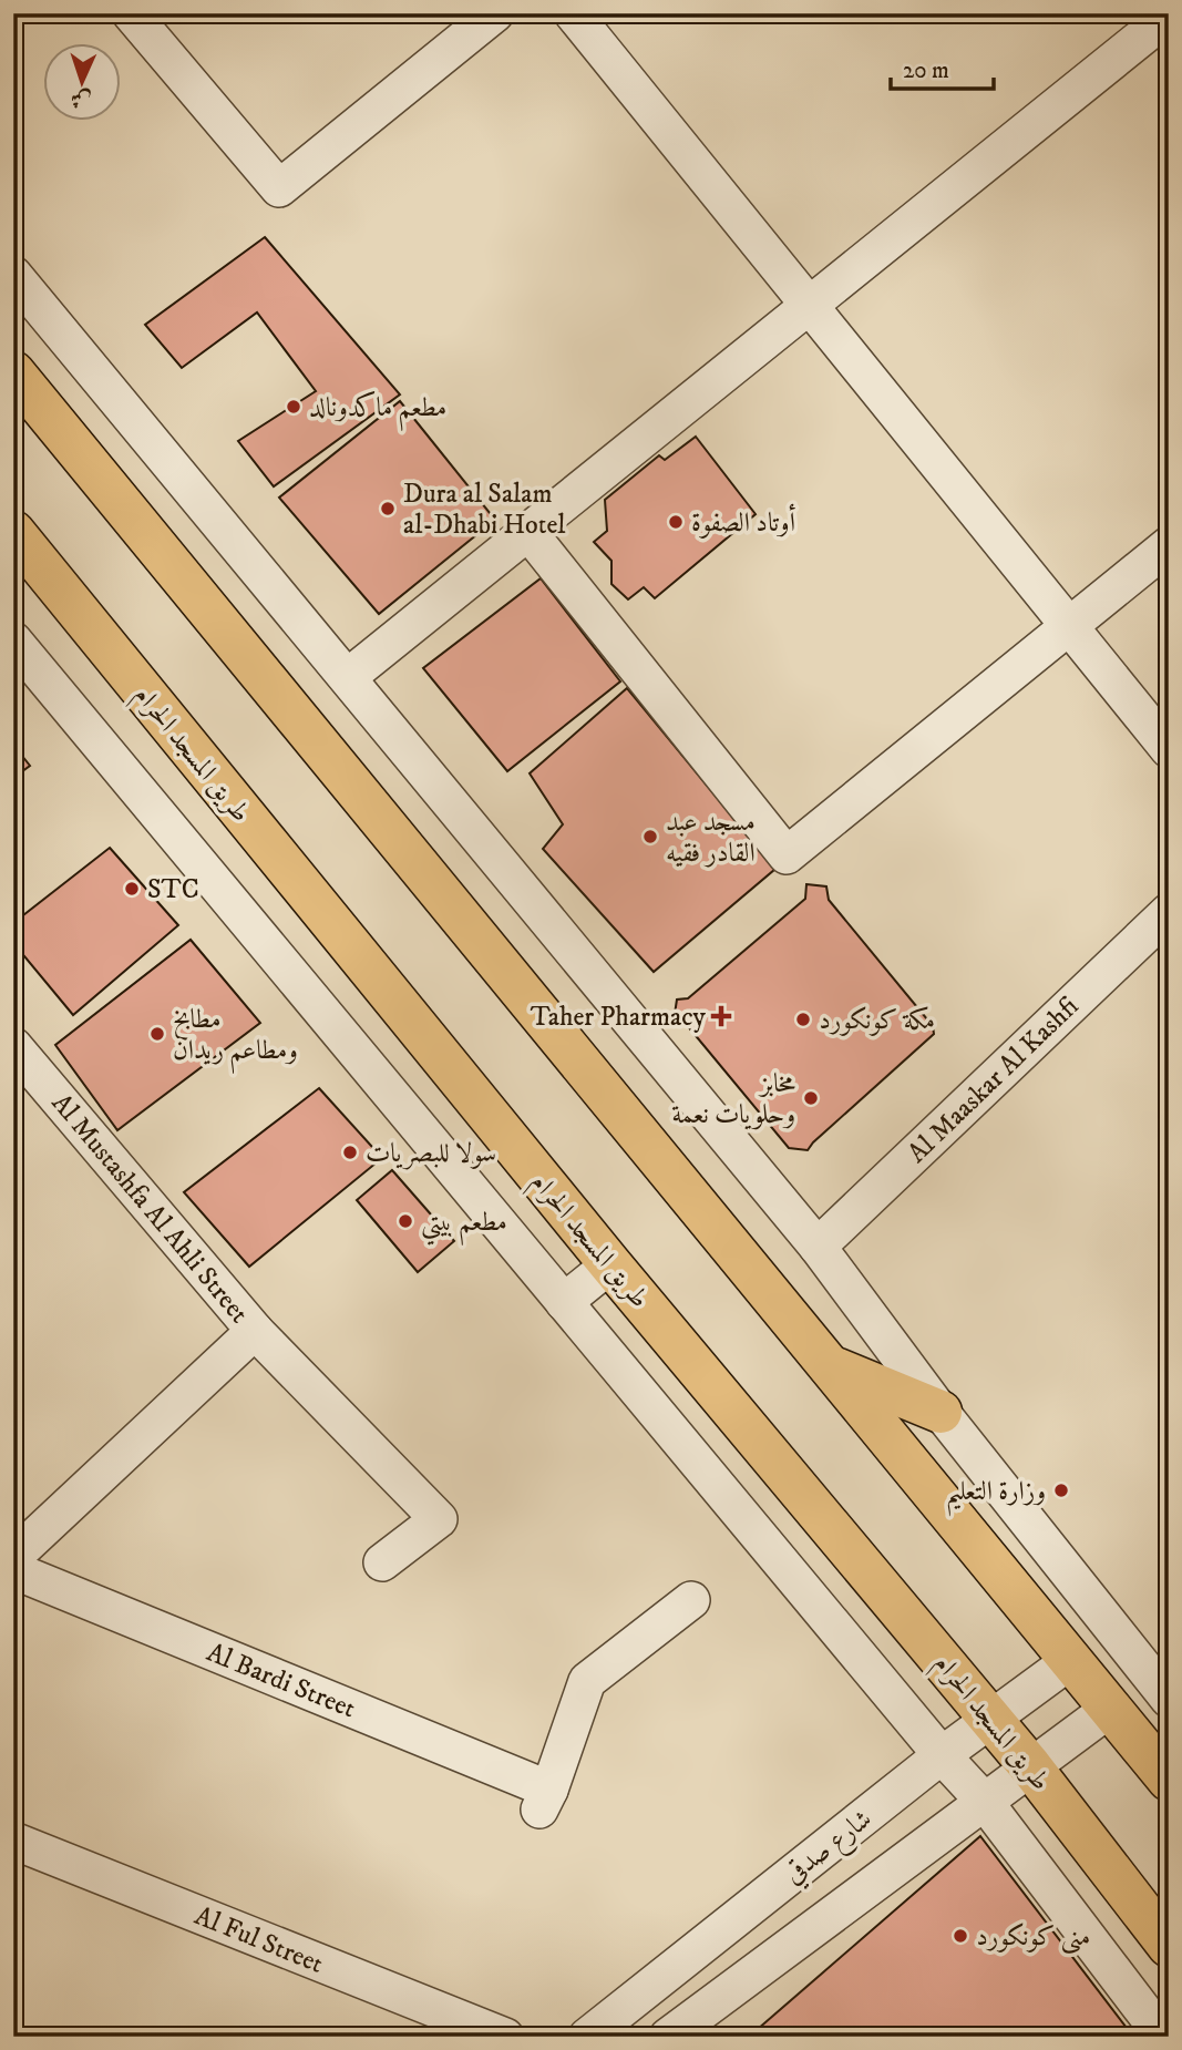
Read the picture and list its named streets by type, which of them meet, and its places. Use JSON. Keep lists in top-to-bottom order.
{
  "streets": {
    "main road": ["طريق المسجد الحرام"],
    "street": [
      "Al Maaskar Al Kashfi",
      "Al Mustashfa Al Ahli Street",
      "Al Bardi Street",
      "شارع صدقي",
      "Al Ful Street"
    ]
  },
  "crossings": [
    ["طريق المسجد الحرام", "شارع صدقي"]
  ],
  "places": {
    "other": [
      "مطعم ماكدونالد",
      "Dura al Salam al-Dhabi Hotel",
      "أوتاد الصفوة",
      "مسجد عبد القادر فقيه",
      "STC",
      "مكة كونكورد",
      "مطابخ ومطاعم ريدان",
      "مخابز وحلويات نعمة",
      "سولا للبصريات",
      "مطعم بيتي",
      "وزارة التعليم",
      "منى كونكورد"
    ],
    "health": ["Taher Pharmacy"]
  },
  "scale_bar": "20 m",
  "north": "bottom"
}
